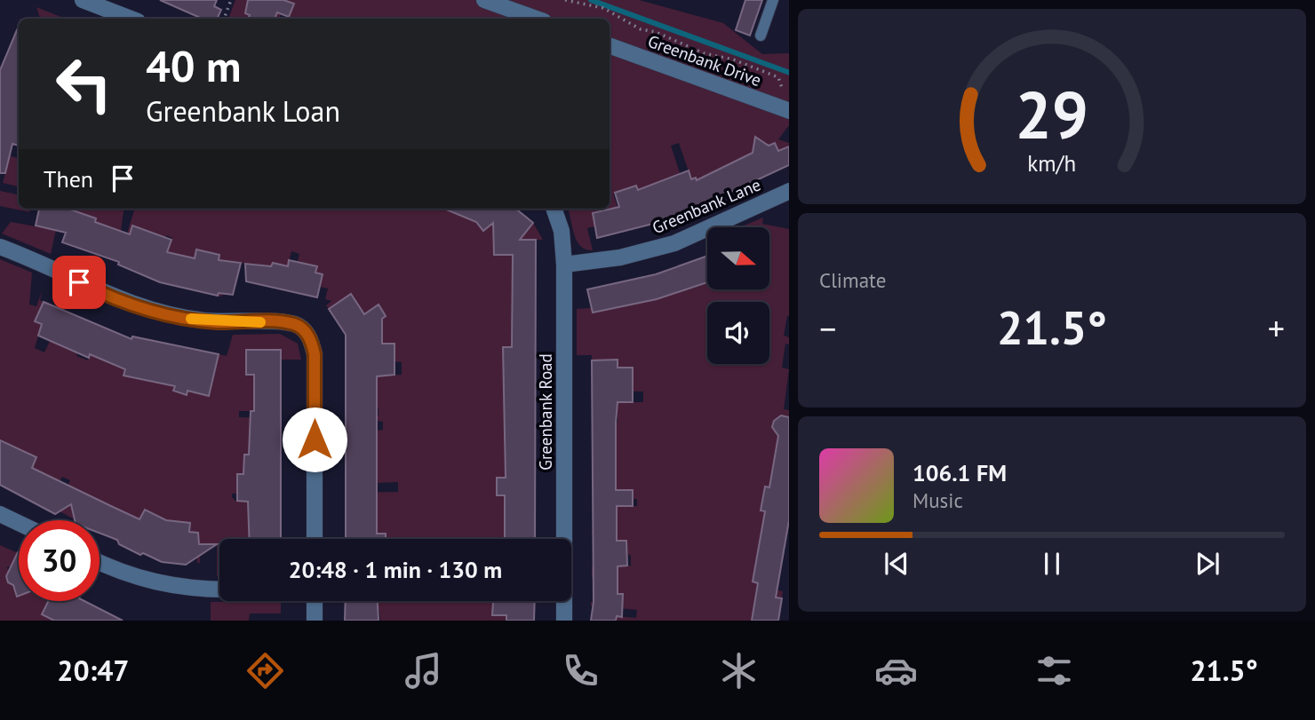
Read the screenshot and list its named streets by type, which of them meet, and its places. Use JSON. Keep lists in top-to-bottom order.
{
  "streets": {
    "street": ["Greenbank Drive", "Greenbank Lane", "Greenbank Road"]
  },
  "crossings": [
    ["Greenbank Lane", "Greenbank Road"]
  ],
  "north": "right",
  "page": {
    "turn": ["40 m", "Greenbank Loan"],
    "then": "Then",
    "tile": "Climate",
    "heat": ["−", "21.5°", "+"],
    "song": ["106.1 FM", "Music"],
    "limit": "30",
    "trip": "20:48 · 1 min · 130 m",
    "tabs": ["20:47", "21.5°"],
    "gauge": ["29", "km/h"]
  }
}
